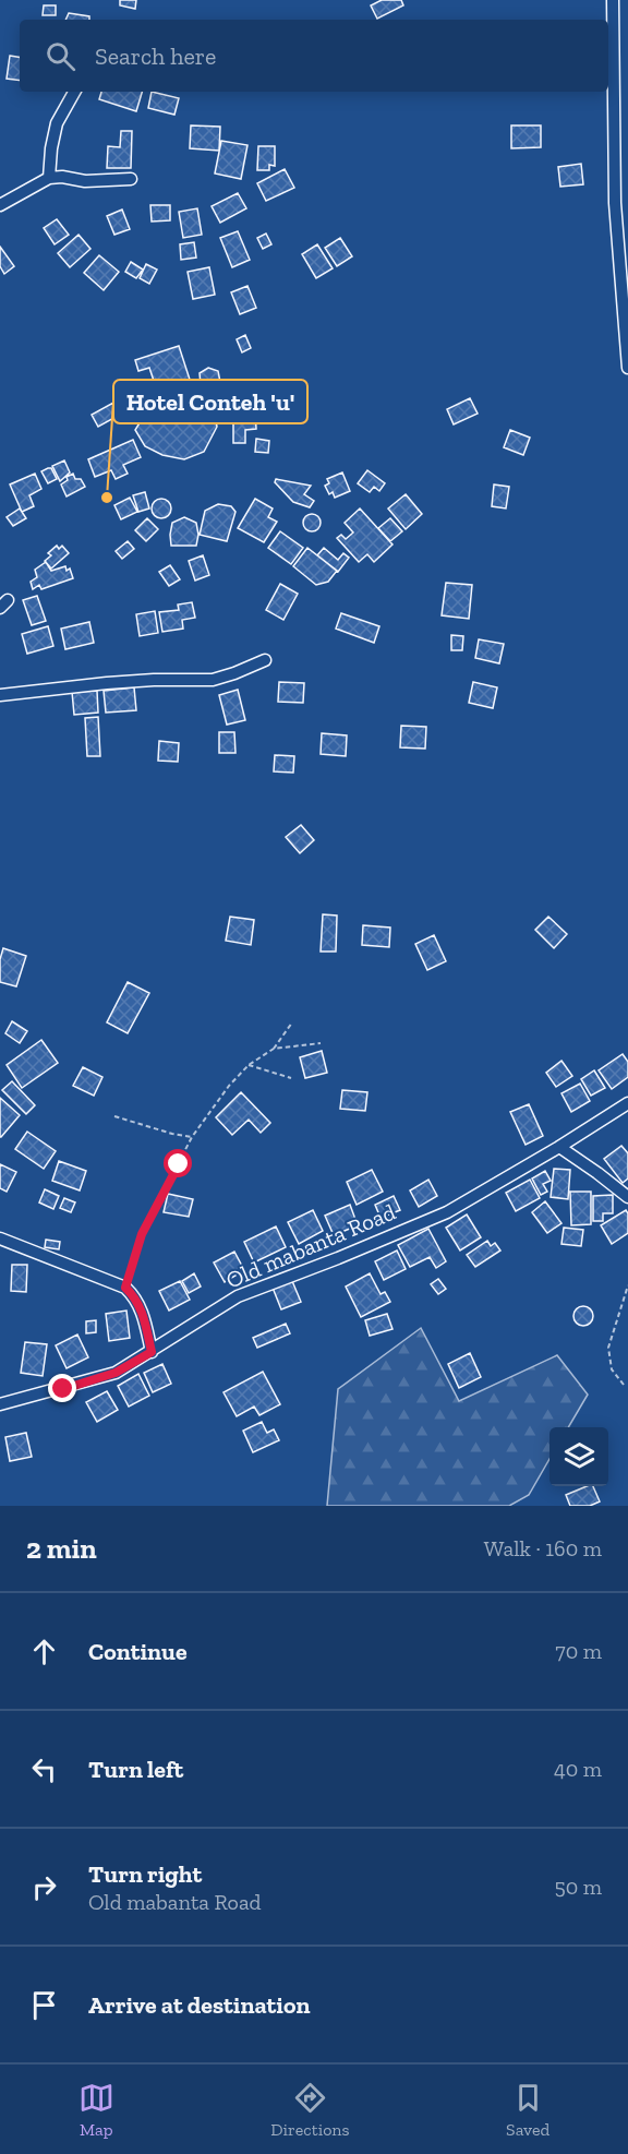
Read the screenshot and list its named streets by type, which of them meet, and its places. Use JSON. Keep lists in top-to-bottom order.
{
  "streets": {
    "street": ["Old mabanta Road"]
  },
  "places": ["Hotel Conteh 'u'"],
  "page": {
    "search": "Search here",
    "heading": ["2 min", "Walk · 160 m"],
    "list": [
      ["Continue", "70 m"],
      ["Turn left", "40 m"],
      ["Turn right", "Old mabanta Road", "50 m"],
      "Arrive at destination"
    ],
    "nav": ["Map", "Directions", "Saved"]
  }
}
